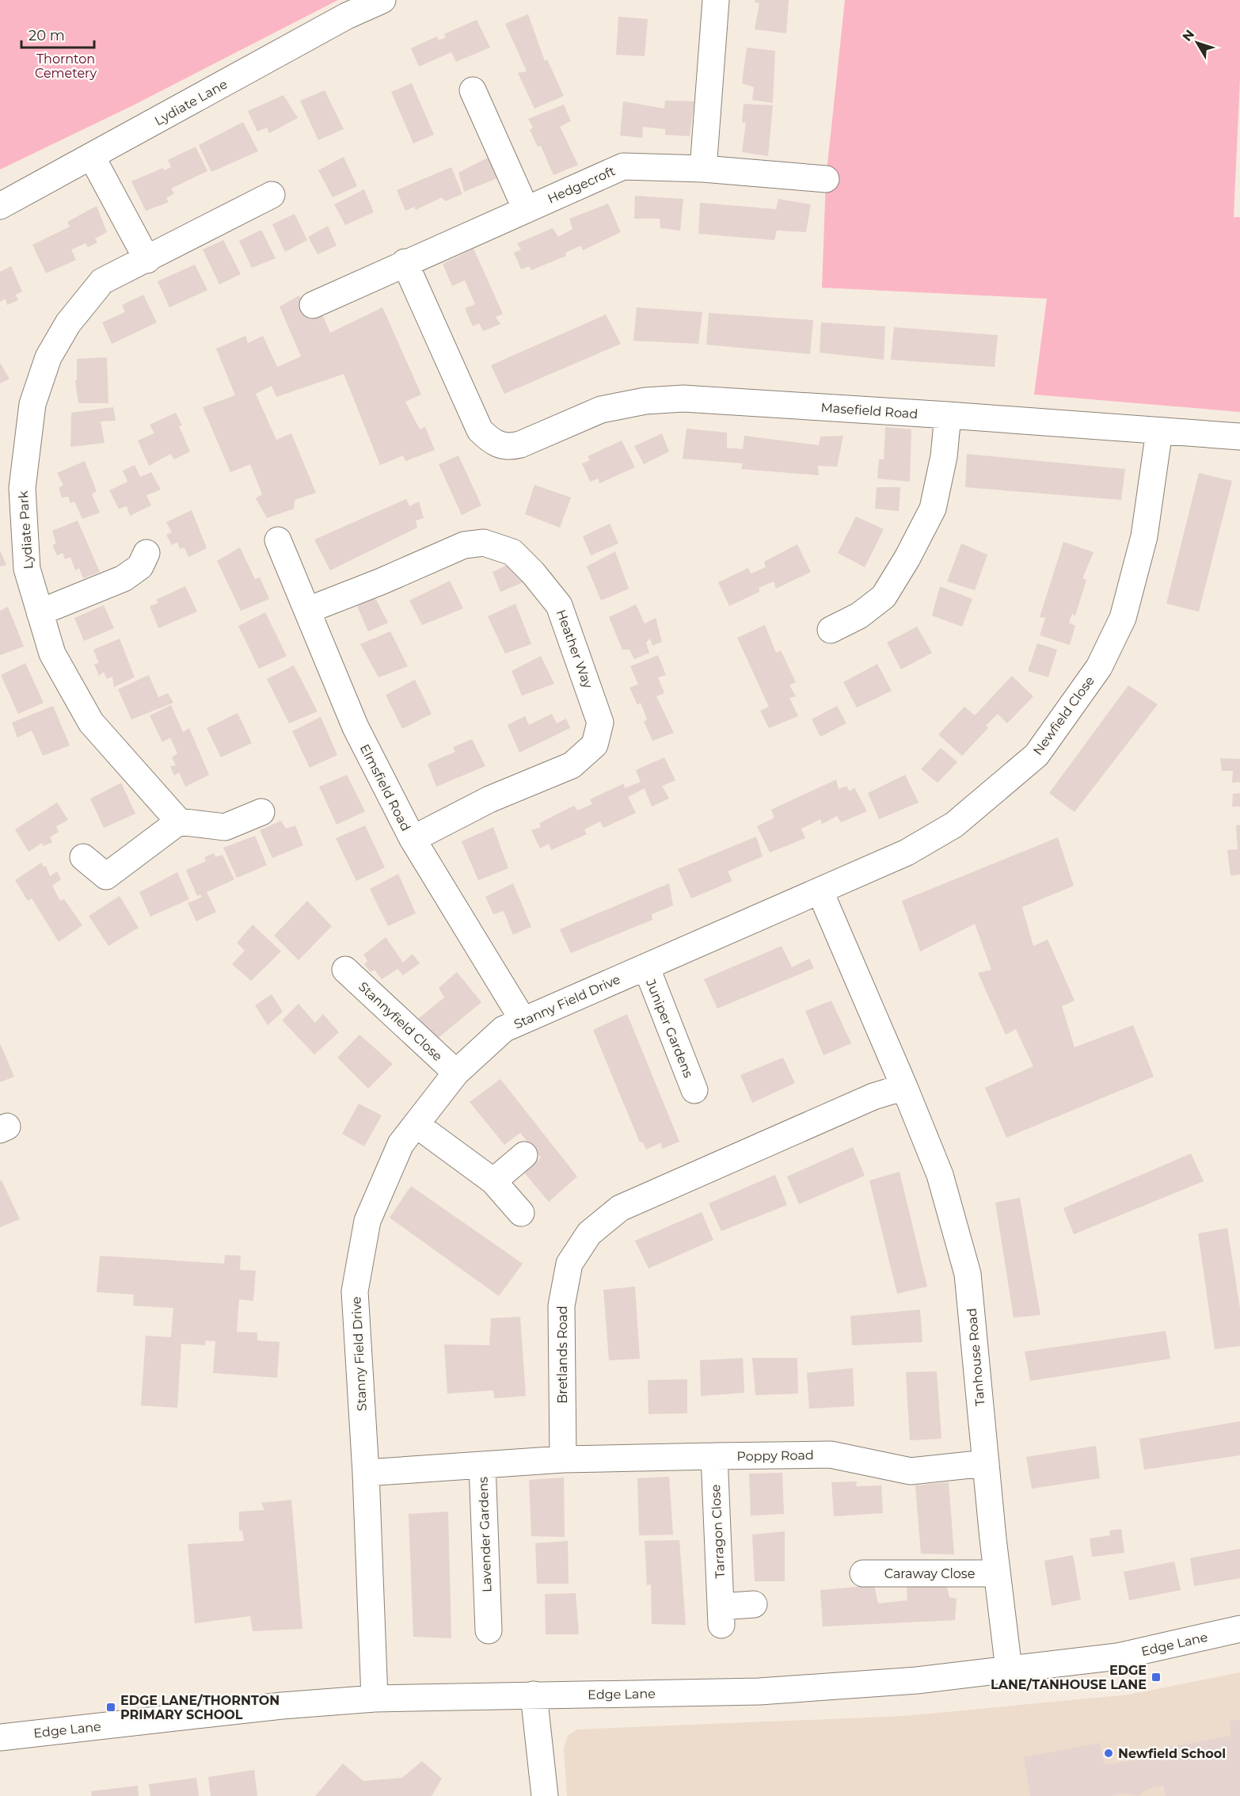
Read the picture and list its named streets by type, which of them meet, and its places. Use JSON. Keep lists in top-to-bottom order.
{
  "streets": {
    "street": [
      "Lydiate Lane",
      "Hedgecroft",
      "Masefield Road",
      "Lydiate Park",
      "Heather Way",
      "Newfield Close",
      "Elmsfield Road",
      "Stanny Field Drive",
      "Stannyfield Close",
      "Juniper Gardens",
      "Bretlands Road",
      "Tanhouse Road",
      "Poppy Road",
      "Tarragon Close",
      "Lavender Gardens",
      "Caraway Close",
      "Edge Lane"
    ]
  },
  "crossings": [
    ["Hedgecroft", "Masefield Road"],
    ["Masefield Road", "Newfield Close"],
    ["Heather Way", "Elmsfield Road"],
    ["Newfield Close", "Stanny Field Drive"],
    ["Newfield Close", "Tanhouse Road"],
    ["Elmsfield Road", "Stanny Field Drive"],
    ["Stanny Field Drive", "Stannyfield Close"],
    ["Stanny Field Drive", "Juniper Gardens"],
    ["Stanny Field Drive", "Tanhouse Road"],
    ["Stanny Field Drive", "Edge Lane"],
    ["Bretlands Road", "Tanhouse Road"],
    ["Bretlands Road", "Poppy Road"],
    ["Tanhouse Road", "Poppy Road"],
    ["Tanhouse Road", "Caraway Close"],
    ["Tanhouse Road", "Edge Lane"],
    ["Poppy Road", "Tarragon Close"]
  ],
  "parks": ["Thornton Cemetery"],
  "places": {
    "transit": ["EDGE LANE/TANHOUSE LANE", "EDGE LANE/THORNTON PRIMARY SCHOOL"],
    "other": ["Newfield School"]
  },
  "scale_bar": "20 m",
  "north": "top left"
}
